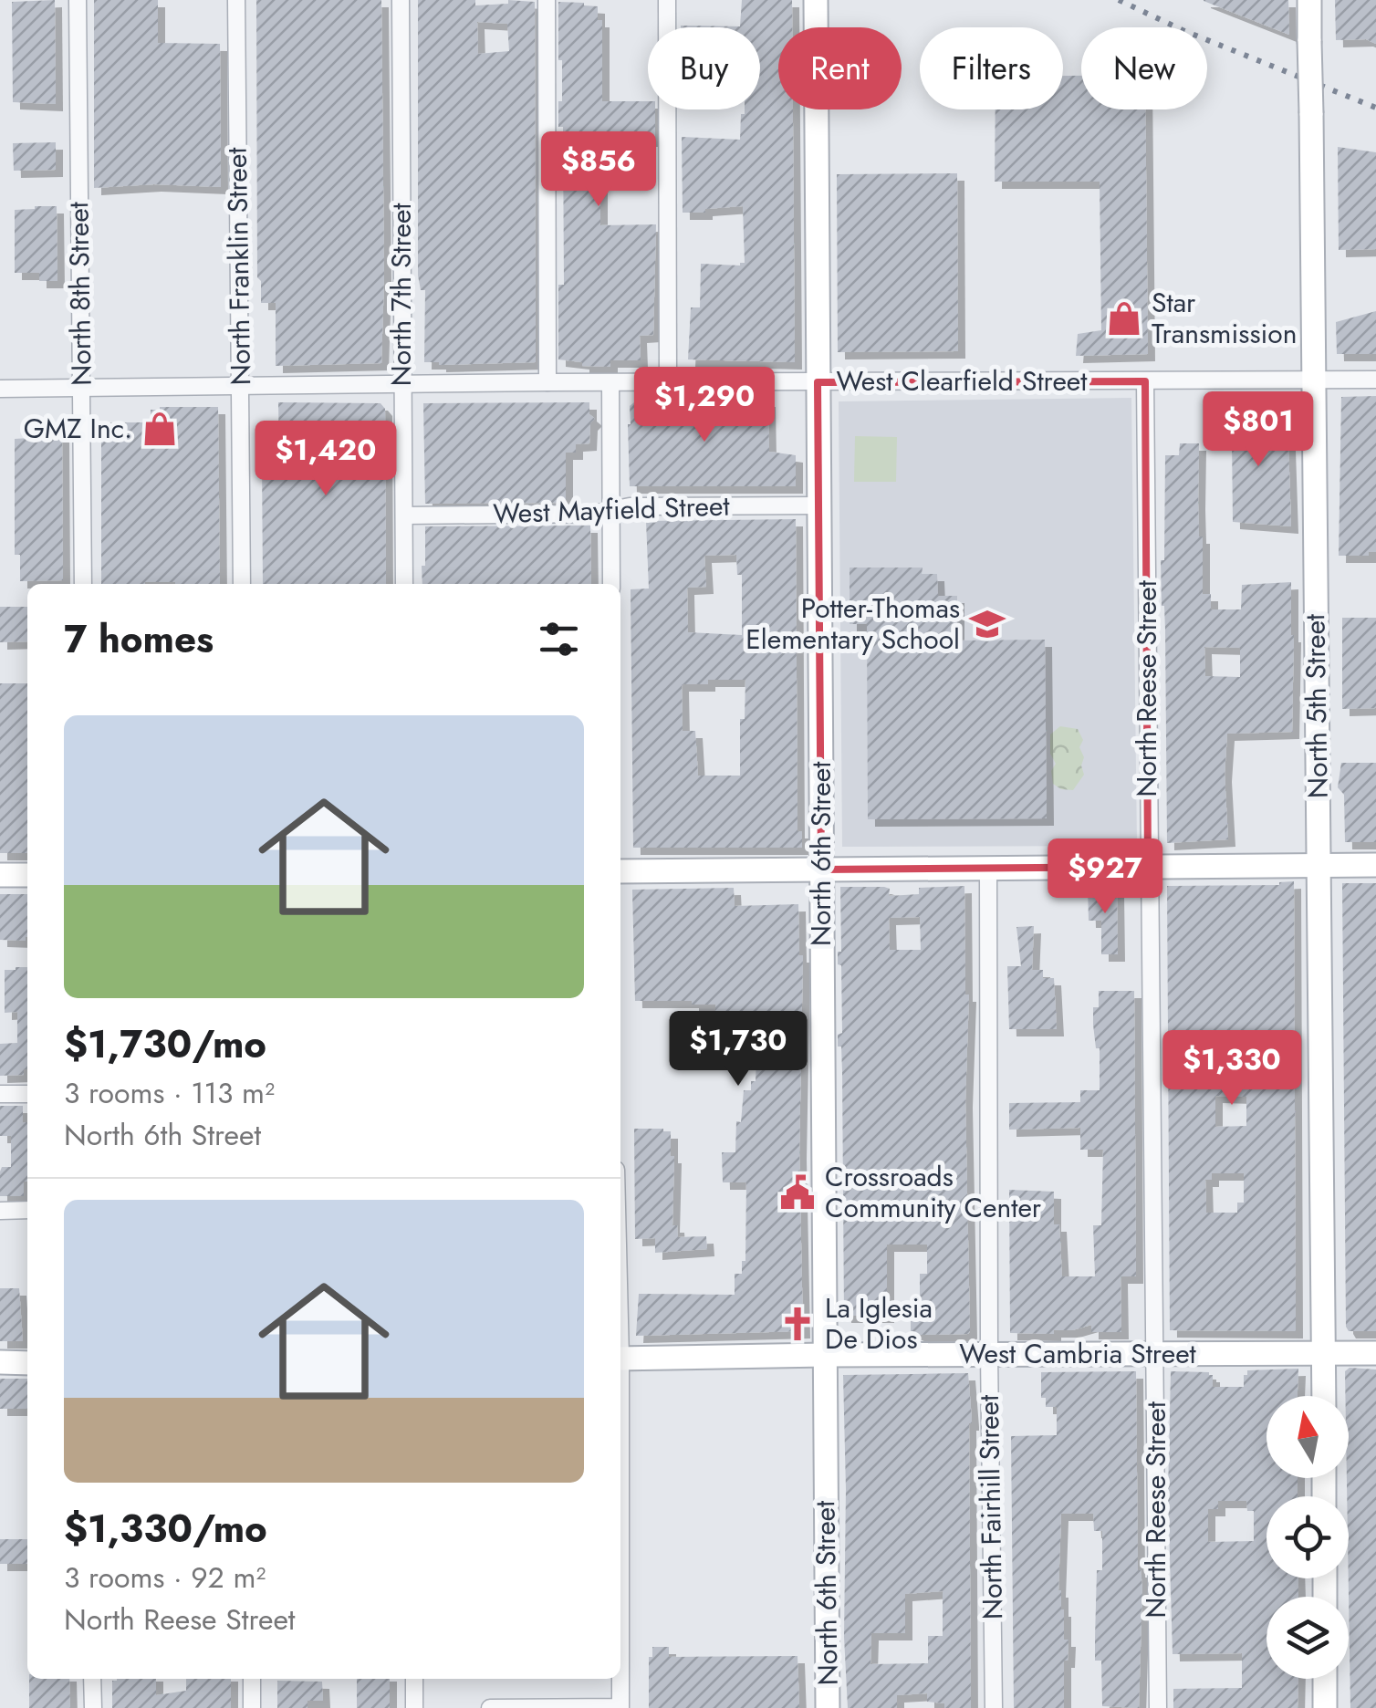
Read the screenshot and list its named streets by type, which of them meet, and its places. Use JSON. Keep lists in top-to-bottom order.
{
  "streets": {
    "street": [
      "North Franklin Street",
      "North 8th Street",
      "North 7th Street",
      "West Clearfield Street",
      "West Mayfield Street",
      "North Reese Street",
      "North 5th Street",
      "North 6th Street",
      "West Cambria Street",
      "North Fairhill Street"
    ]
  },
  "crossings": [
    ["North Franklin Street", "West Clearfield Street"],
    ["North 8th Street", "West Clearfield Street"],
    ["North 7th Street", "West Clearfield Street"],
    ["North 7th Street", "West Mayfield Street"],
    ["West Clearfield Street", "North Reese Street"],
    ["West Clearfield Street", "North 5th Street"],
    ["West Clearfield Street", "North 6th Street"],
    ["West Mayfield Street", "North 6th Street"],
    ["North Reese Street", "West Cambria Street"],
    ["North 5th Street", "West Cambria Street"],
    ["North 6th Street", "West Cambria Street"],
    ["West Cambria Street", "North Fairhill Street"]
  ],
  "places": {
    "shop": ["Star Transmission", "GMZ Inc."],
    "school or university": ["Potter-Thomas Elementary School"],
    "public building": ["Crossroads Community Center"],
    "church": ["La Iglesia De Dios"]
  },
  "north": "top",
  "page": {
    "chip": [
      "Buy",
      "Rent",
      "Filters",
      "New"
    ],
    "price": [
      "$856",
      "$1,290",
      "$801",
      "$1,420",
      "$927",
      "$1,730",
      "$1,330"
    ],
    "heading": "7 homes",
    "list": [
      {
        "name": "$1,730/mo",
        "note": "3 rooms · 113 m² · North 6th Street"
      },
      {
        "name": "$1,330/mo",
        "note": "3 rooms · 92 m² · North Reese Street"
      }
    ]
  }
}
